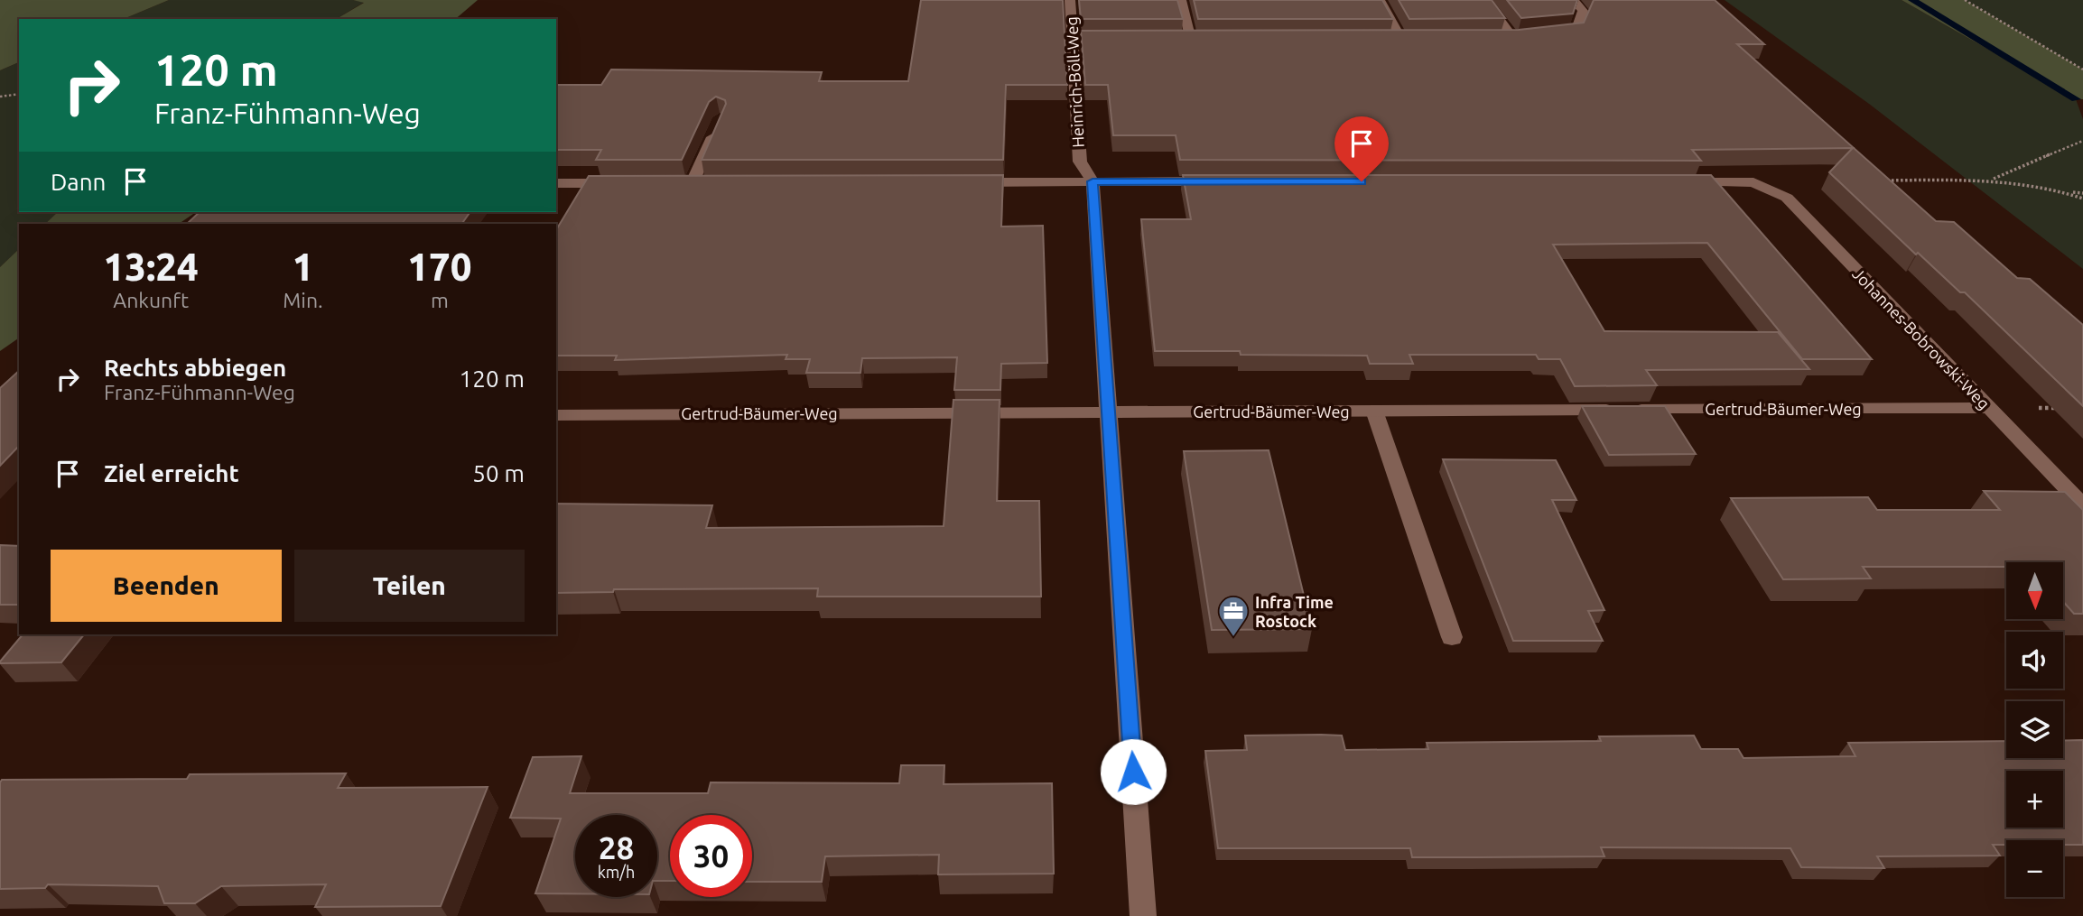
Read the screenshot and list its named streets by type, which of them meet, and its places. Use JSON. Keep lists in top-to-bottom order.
{
  "streets": {
    "street": ["Heinrich-Böll-Weg", "Johannes-Bobrowski-Weg", "Gertrud-Bäumer-Weg"]
  },
  "crossings": [
    ["Heinrich-Böll-Weg", "Gertrud-Bäumer-Weg"],
    ["Johannes-Bobrowski-Weg", "Gertrud-Bäumer-Weg"]
  ],
  "places": {
    "office": ["Infra Time Rostock"]
  },
  "north": "bottom",
  "page": {
    "turn": ["120 m", "Franz-Fühmann-Weg"],
    "then": "Dann",
    "eta": [
      "13:24",
      "Ankunft",
      "1",
      "Min.",
      "170",
      "m"
    ],
    "list": [
      {
        "name": "Rechts abbiegen",
        "note": "Franz-Fühmann-Weg",
        "value": "120 m"
      },
      {
        "name": "Ziel erreicht",
        "value": "50 m"
      }
    ],
    "buttons": ["Beenden", "Teilen"],
    "map_buttons": ["+", "−"],
    "speed": "28 km/h",
    "limit": "30"
  }
}
